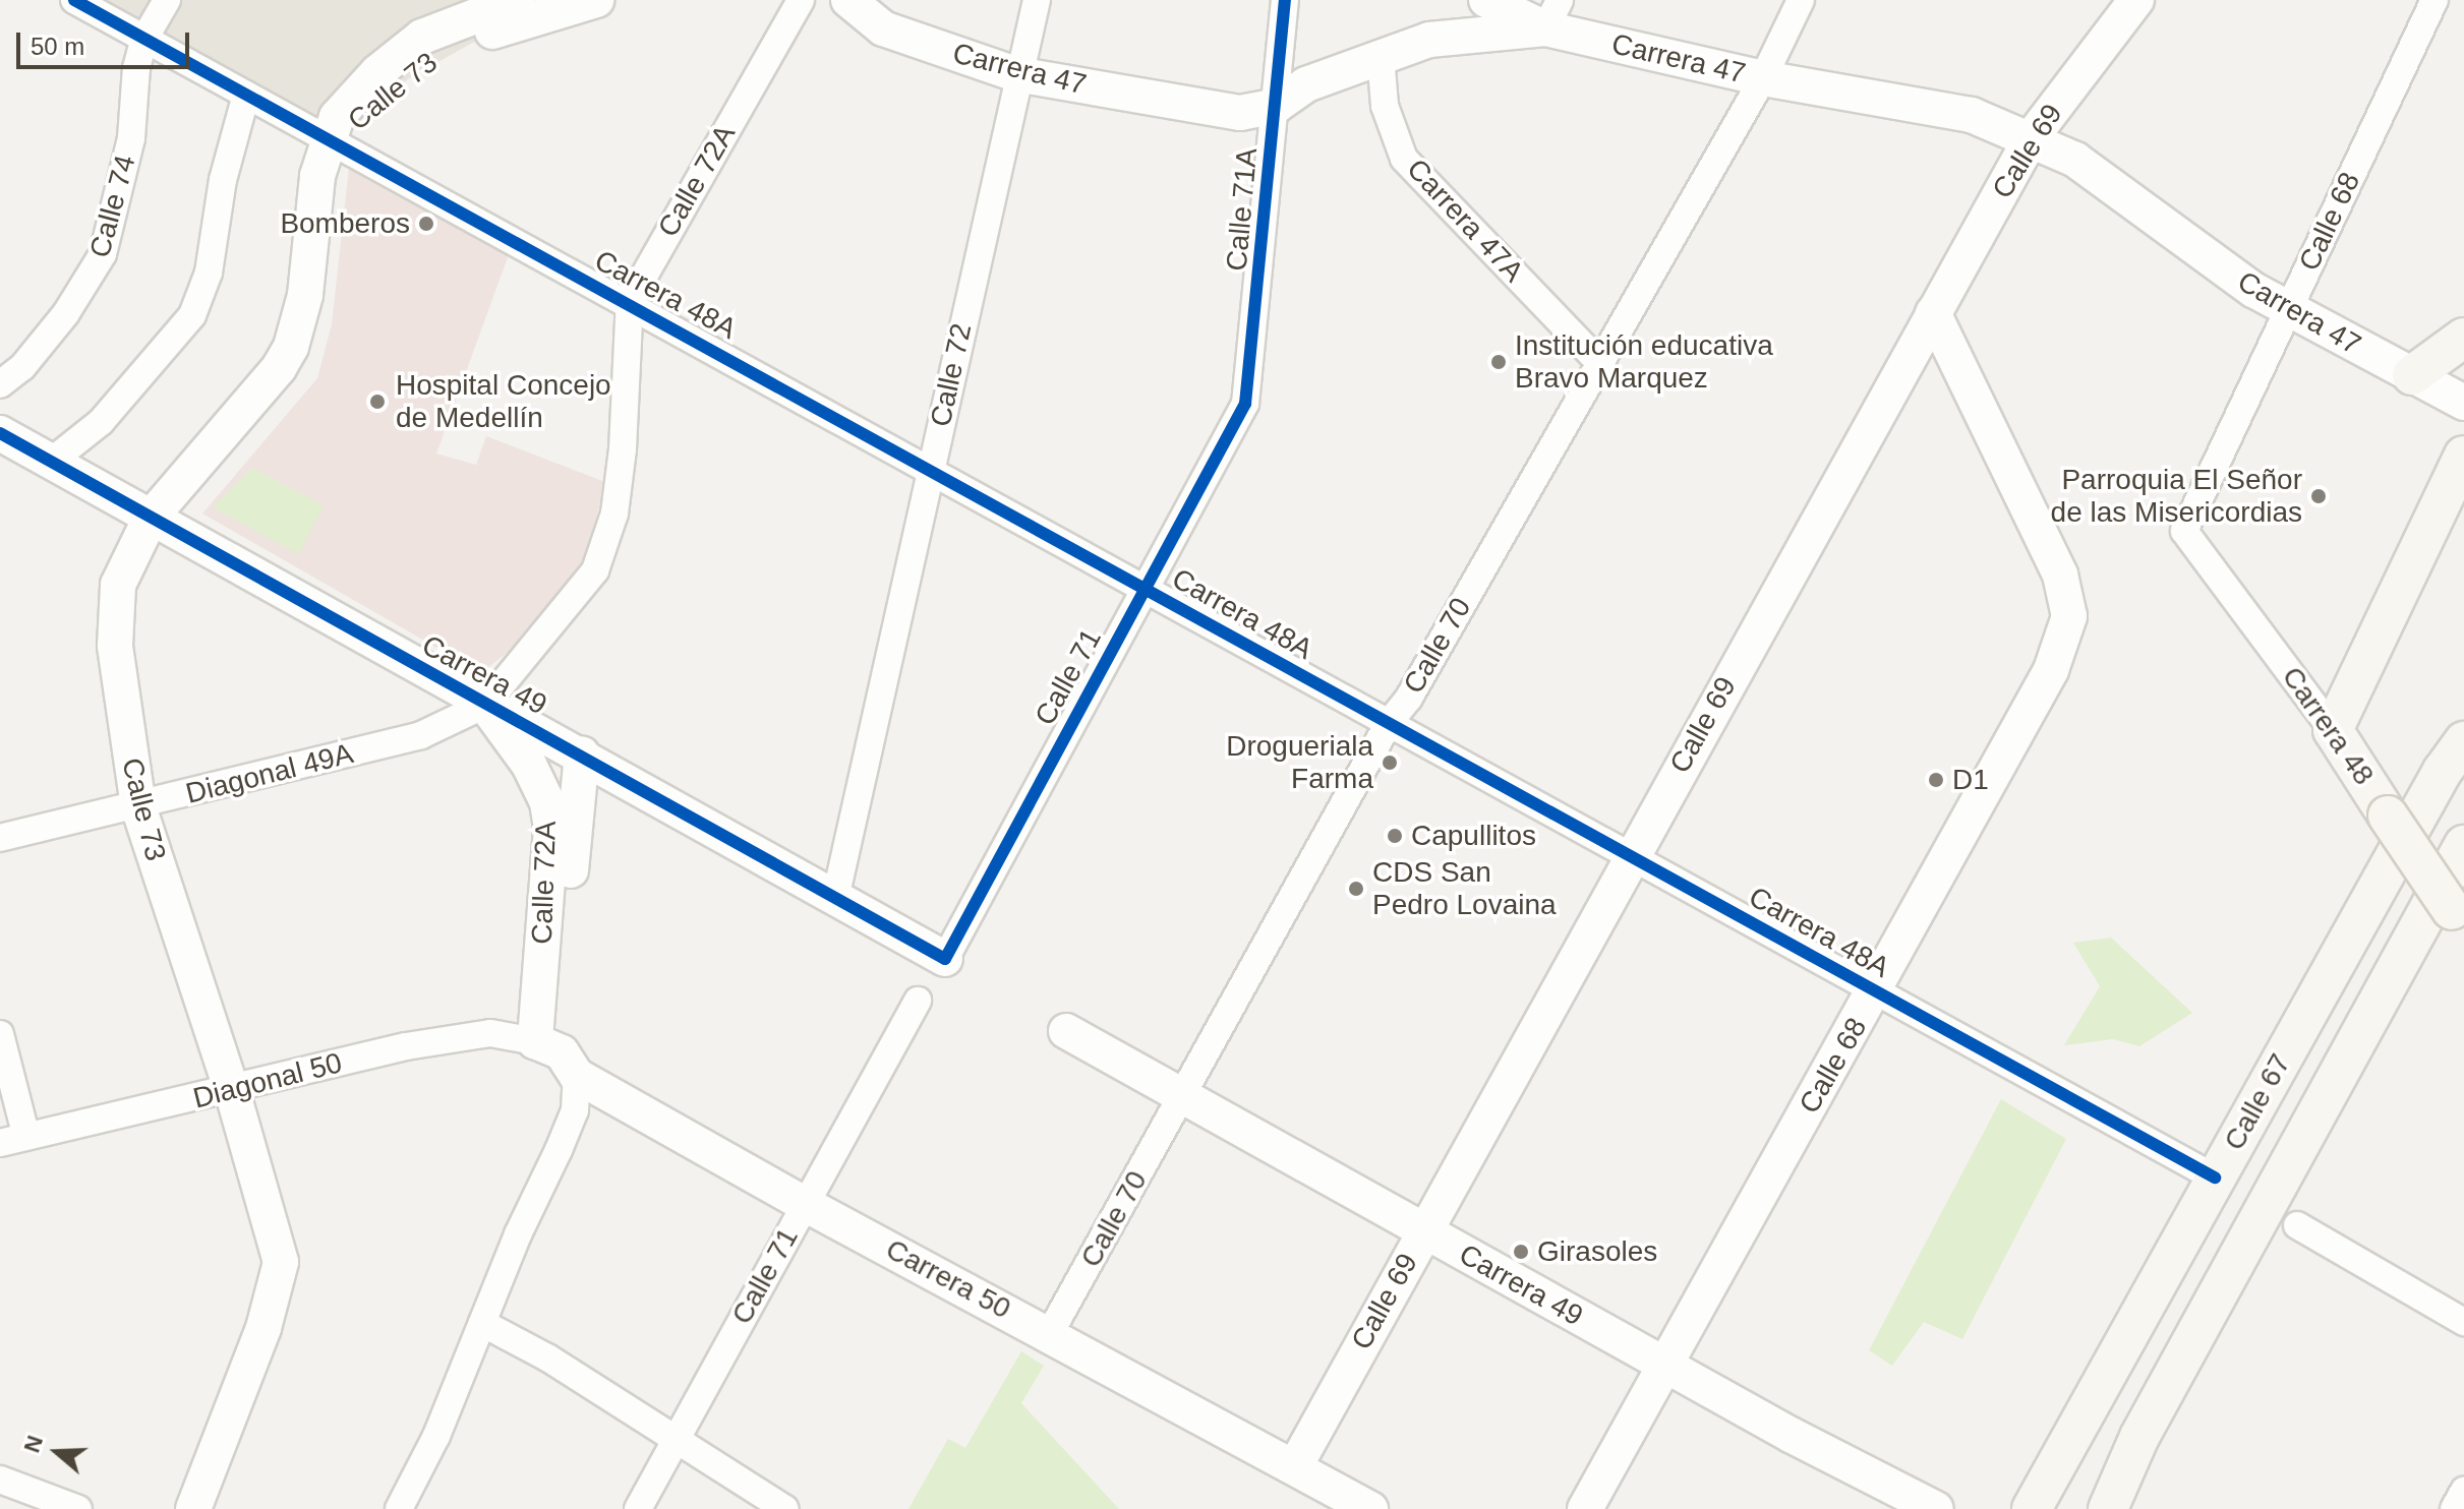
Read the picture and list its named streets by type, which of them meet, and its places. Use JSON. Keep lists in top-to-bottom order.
{
  "streets": {
    "main road": ["Carrera 48", "Calle 67"],
    "street": [
      "Carrera 47",
      "Calle 73",
      "Calle 69",
      "Calle 72A",
      "Calle 74",
      "Calle 71A",
      "Carrera 47A",
      "Calle 68",
      "Carrera 48A",
      "Calle 72",
      "Calle 70",
      "Carrera 49",
      "Calle 71",
      "Diagonal 49A",
      "Diagonal 50",
      "Carrera 50"
    ]
  },
  "crossings": [
    ["Carrera 47", "Calle 69"],
    ["Carrera 47", "Calle 71A"],
    ["Carrera 47", "Carrera 47A"],
    ["Carrera 47", "Calle 68"],
    ["Carrera 47", "Calle 72"],
    ["Carrera 47", "Calle 70"],
    ["Calle 73", "Carrera 48A"],
    ["Calle 73", "Carrera 49"],
    ["Calle 73", "Diagonal 49A"],
    ["Calle 73", "Diagonal 50"],
    ["Calle 69", "Calle 68"],
    ["Calle 69", "Carrera 48A"],
    ["Calle 69", "Carrera 49"],
    ["Calle 69", "Carrera 50"],
    ["Calle 72A", "Carrera 48A"],
    ["Calle 72A", "Carrera 49"],
    ["Calle 72A", "Diagonal 49A"],
    ["Calle 72A", "Diagonal 50"],
    ["Calle 72A", "Carrera 50"],
    ["Calle 74", "Carrera 48A"],
    ["Calle 71A", "Calle 71"],
    ["Carrera 47A", "Calle 70"],
    ["Calle 68", "Carrera 48A"],
    ["Calle 68", "Carrera 49"],
    ["Calle 68", "Carrera 48"],
    ["Carrera 48A", "Calle 72"],
    ["Carrera 48A", "Calle 70"],
    ["Carrera 48A", "Calle 71"],
    ["Carrera 48A", "Calle 67"],
    ["Calle 72", "Carrera 49"],
    ["Calle 70", "Carrera 49"],
    ["Calle 70", "Carrera 50"],
    ["Carrera 49", "Calle 71"],
    ["Carrera 49", "Diagonal 49A"],
    ["Calle 71", "Carrera 50"],
    ["Diagonal 50", "Carrera 50"]
  ],
  "places": [
    "Bomberos",
    "Institución educativa Bravo Marquez",
    "Hospital Concejo de Medellín",
    "Parroquia El Señor de las Misericordias",
    "Drogueriala Farma",
    "D1",
    "Capullitos",
    "CDS San Pedro Lovaina",
    "Girasoles"
  ],
  "scale_bar": "50 m",
  "north": "left"
}
